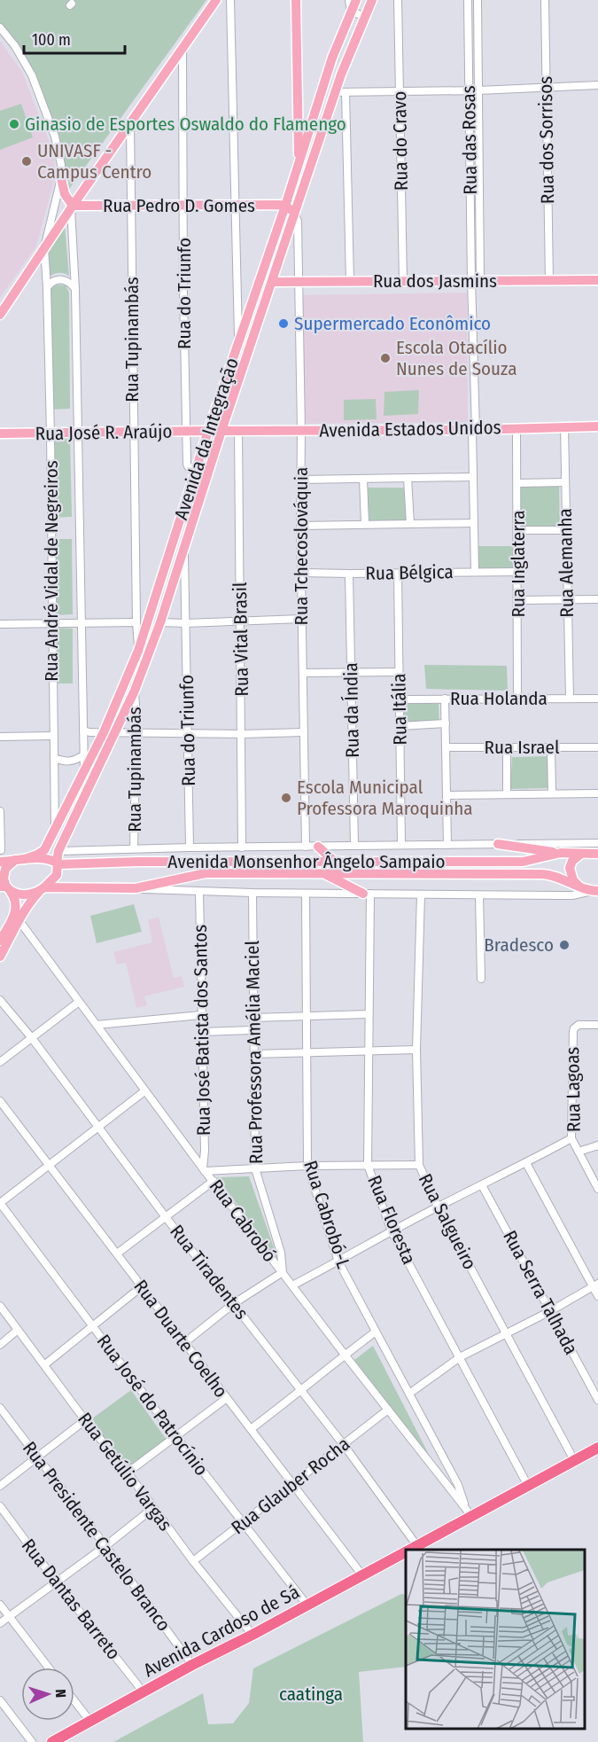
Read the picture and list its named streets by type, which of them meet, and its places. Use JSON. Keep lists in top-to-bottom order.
{
  "streets": {
    "highway": ["Avenida Cardoso de Sá"],
    "main road": [
      "Rua Pedro D. Gomes",
      "Rua dos Jasmins",
      "Avenida Estados Unidos",
      "Rua José R. Araújo",
      "Avenida da Integração",
      "Avenida Monsenhor Ângelo Sampaio"
    ],
    "street": [
      "Rua das Rosas",
      "Rua dos Sorrisos",
      "Rua do Cravo",
      "Rua do Triunfo",
      "Rua Tupinambás",
      "Rua Tchecoslováquia",
      "Rua Alemanha",
      "Rua Inglaterra",
      "Rua André Vidal de Negreiros",
      "Rua Bélgica",
      "Rua Vital Brasil",
      "Rua Holanda",
      "Rua Itália",
      "Rua da Índia",
      "Rua Israel",
      "Rua José Batista dos Santos",
      "Rua Professora Amélia Maciel",
      "Rua Lagoas",
      "Rua Cabrobó-L",
      "Rua Floresta",
      "Rua Cabrobó",
      "Rua Salgueiro",
      "Rua Tiradentes",
      "Rua Serra Talhada",
      "Rua Duarte Coelho",
      "Rua José do Patrocínio",
      "Rua Getúlio Vargas",
      "Rua Glauber Rocha",
      "Rua Presidente Castelo Branco",
      "Rua Dantas Barreto"
    ]
  },
  "crossings": [
    ["Rua das Rosas", "Rua dos Jasmins"],
    ["Rua dos Sorrisos", "Rua dos Jasmins"],
    ["Rua do Cravo", "Rua dos Jasmins"],
    ["Rua Pedro D. Gomes", "Rua do Triunfo"],
    ["Rua Pedro D. Gomes", "Rua Tupinambás"],
    ["Rua Pedro D. Gomes", "Avenida da Integração"],
    ["Rua Pedro D. Gomes", "Rua André Vidal de Negreiros"],
    ["Rua dos Jasmins", "Avenida da Integração"],
    ["Rua dos Jasmins", "Rua Tchecoslováquia"],
    ["Rua do Triunfo", "Rua José R. Araújo"],
    ["Rua do Triunfo", "Avenida da Integração"],
    ["Rua do Triunfo", "Avenida Monsenhor Ângelo Sampaio"],
    ["Rua Tupinambás", "Rua José R. Araújo"],
    ["Rua Tupinambás", "Avenida da Integração"],
    ["Rua Tupinambás", "Avenida Monsenhor Ângelo Sampaio"],
    ["Avenida Estados Unidos", "Rua José R. Araújo"],
    ["Avenida Estados Unidos", "Avenida da Integração"],
    ["Avenida Estados Unidos", "Rua Tchecoslováquia"],
    ["Avenida Estados Unidos", "Rua Alemanha"],
    ["Avenida Estados Unidos", "Rua Inglaterra"],
    ["Avenida Estados Unidos", "Rua Vital Brasil"],
    ["Rua José R. Araújo", "Avenida da Integração"],
    ["Rua José R. Araújo", "Rua André Vidal de Negreiros"],
    ["Avenida da Integração", "Rua Tchecoslováquia"],
    ["Avenida da Integração", "Rua André Vidal de Negreiros"],
    ["Avenida da Integração", "Avenida Monsenhor Ângelo Sampaio"],
    ["Rua Tchecoslováquia", "Rua Bélgica"],
    ["Rua Tchecoslováquia", "Avenida Monsenhor Ângelo Sampaio"],
    ["Rua Alemanha", "Rua Holanda"],
    ["Rua Inglaterra", "Rua Bélgica"],
    ["Rua Inglaterra", "Rua Holanda"],
    ["Rua Bélgica", "Rua Itália"],
    ["Rua Bélgica", "Rua da Índia"],
    ["Rua Vital Brasil", "Avenida Monsenhor Ângelo Sampaio"],
    ["Rua Holanda", "Rua Itália"],
    ["Rua Itália", "Avenida Monsenhor Ângelo Sampaio"],
    ["Rua da Índia", "Avenida Monsenhor Ângelo Sampaio"],
    ["Avenida Monsenhor Ângelo Sampaio", "Rua José Batista dos Santos"],
    ["Avenida Monsenhor Ângelo Sampaio", "Rua Professora Amélia Maciel"],
    ["Avenida Monsenhor Ângelo Sampaio", "Rua Cabrobó-L"],
    ["Avenida Monsenhor Ângelo Sampaio", "Rua Floresta"],
    ["Avenida Monsenhor Ângelo Sampaio", "Rua Salgueiro"],
    ["Rua José Batista dos Santos", "Rua Cabrobó"],
    ["Rua Professora Amélia Maciel", "Rua Cabrobó"],
    ["Rua Cabrobó-L", "Rua Cabrobó"],
    ["Rua Floresta", "Avenida Cardoso de Sá"],
    ["Rua Cabrobó", "Rua Glauber Rocha"],
    ["Rua Cabrobó", "Avenida Cardoso de Sá"],
    ["Rua Salgueiro", "Avenida Cardoso de Sá"],
    ["Rua Tiradentes", "Rua Glauber Rocha"],
    ["Rua Tiradentes", "Avenida Cardoso de Sá"],
    ["Rua Duarte Coelho", "Rua Glauber Rocha"],
    ["Rua Duarte Coelho", "Avenida Cardoso de Sá"],
    ["Rua José do Patrocínio", "Rua Glauber Rocha"],
    ["Rua José do Patrocínio", "Avenida Cardoso de Sá"],
    ["Rua Getúlio Vargas", "Rua Glauber Rocha"],
    ["Rua Getúlio Vargas", "Avenida Cardoso de Sá"],
    ["Rua Presidente Castelo Branco", "Avenida Cardoso de Sá"],
    ["Rua Dantas Barreto", "Avenida Cardoso de Sá"]
  ],
  "parks": ["caatinga"],
  "places": [
    "Ginasio de Esportes Oswaldo do Flamengo",
    "UNIVASF - Campus Centro",
    "Supermercado Econômico",
    "Escola Otacílio Nunes de Souza",
    "Escola Municipal Professora Maroquinha",
    "Bradesco"
  ],
  "scale_bar": "100 m",
  "north": "right"
}
